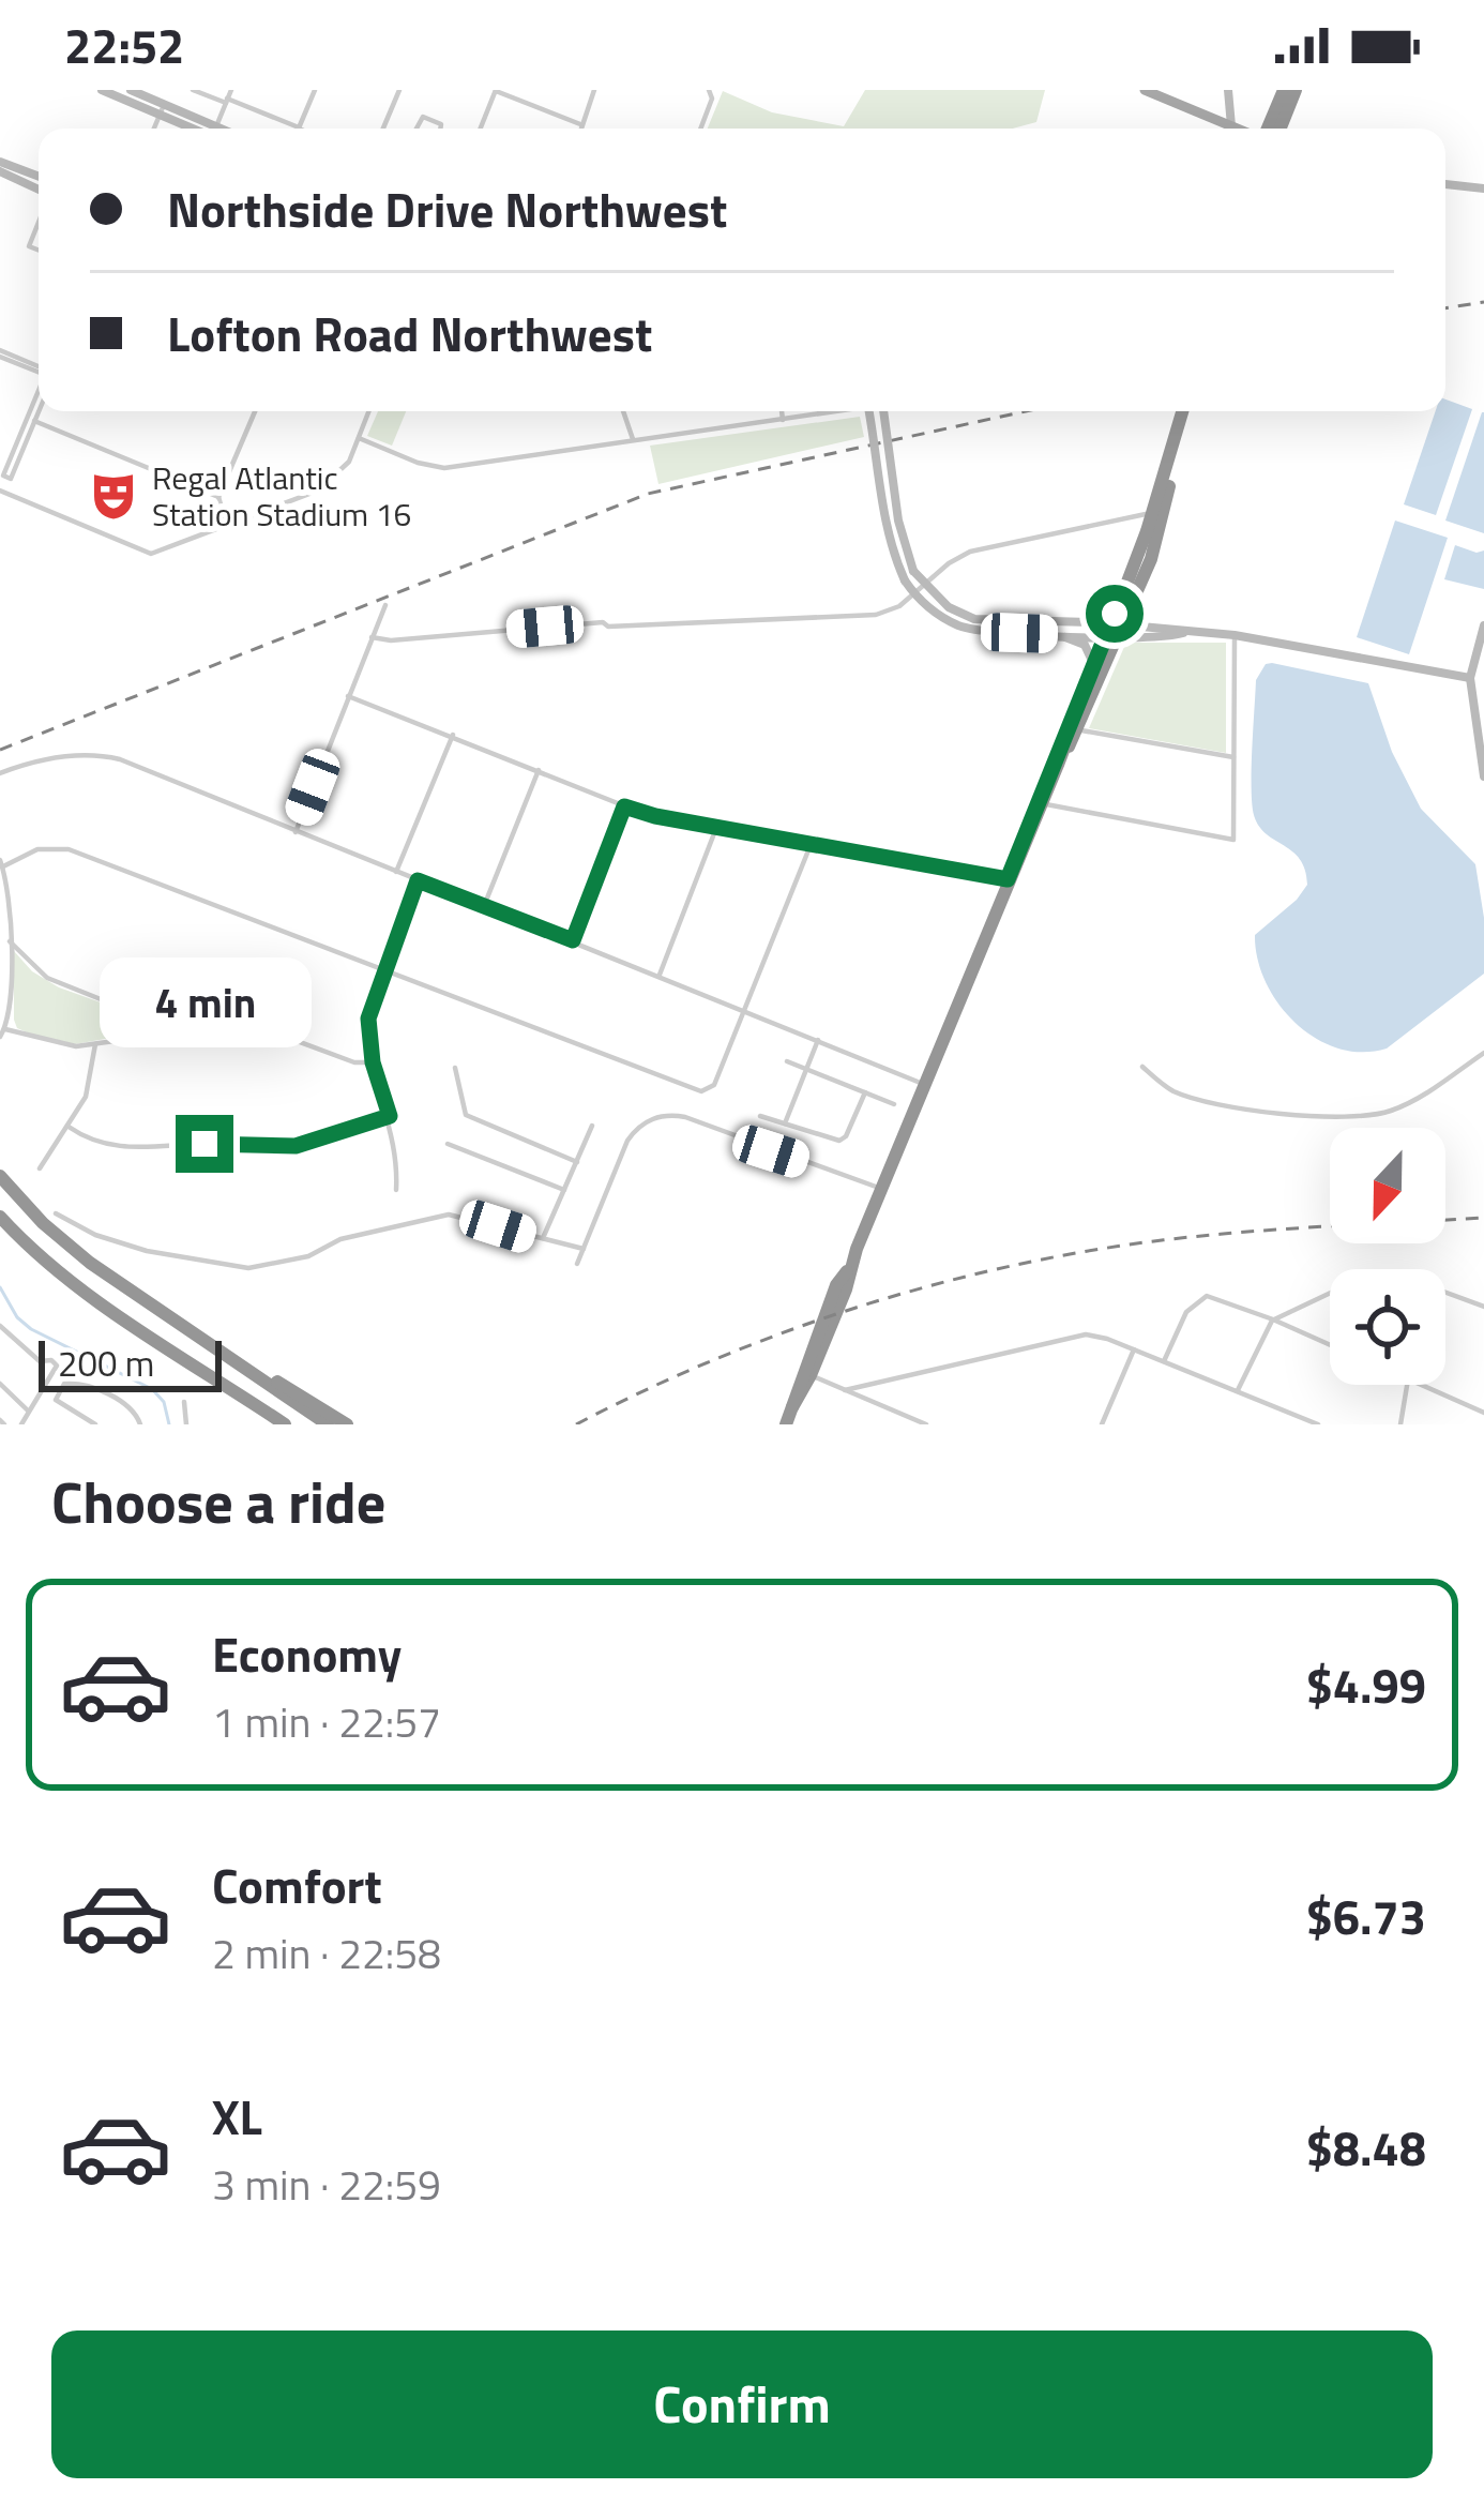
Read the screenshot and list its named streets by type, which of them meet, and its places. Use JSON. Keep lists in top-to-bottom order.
{
  "places": {
    "theatre": ["Regal Atlantic Station Stadium 16"]
  },
  "scale_bar": "200 m",
  "north": "bottom",
  "page": {
    "status": "22:52",
    "banner": ["Northside Drive Northwest", "Lofton Road Northwest"],
    "bubble": "4 min",
    "scale": "200 m",
    "heading": "Choose a ride",
    "list": [
      {
        "name": "Economy",
        "note": "1 min · 22:57",
        "value": "$4.99"
      },
      {
        "name": "Comfort",
        "note": "2 min · 22:58",
        "value": "$6.73"
      },
      {
        "name": "XL",
        "note": "3 min · 22:59",
        "value": "$8.48"
      }
    ],
    "buttons": "Confirm"
  }
}
